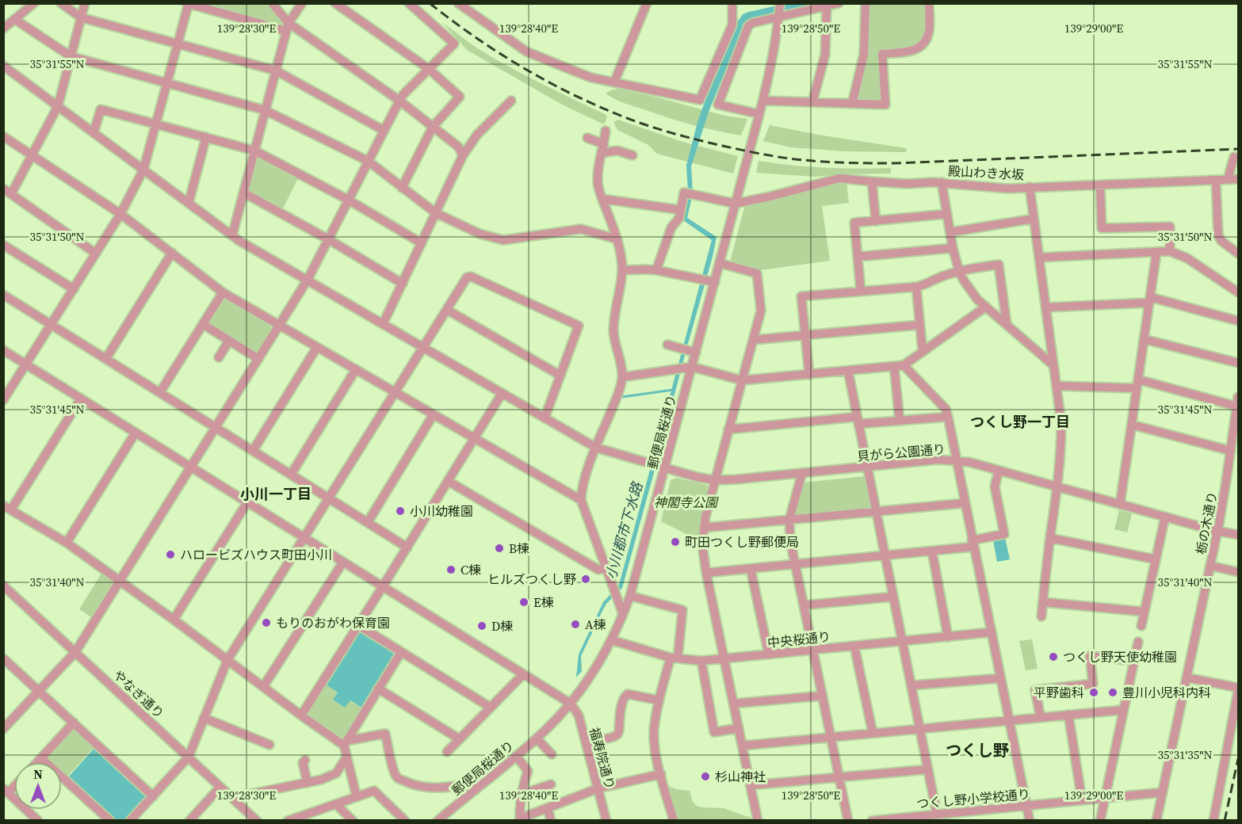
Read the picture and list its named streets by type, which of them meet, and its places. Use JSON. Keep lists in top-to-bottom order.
{
  "streets": {
    "street": [
      "殿山わき水坂",
      "郵便局桜通り",
      "貝がら公園通り",
      "栃の木通り",
      "中央桜通り",
      "やなぎ通り",
      "福寿院通り",
      "つくし野小学校通り"
    ]
  },
  "crossings": [
    ["殿山わき水坂", "郵便局桜通り"],
    ["郵便局桜通り", "貝がら公園通り"],
    ["郵便局桜通り", "中央桜通り"],
    ["郵便局桜通り", "福寿院通り"],
    ["貝がら公園通り", "栃の木通り"],
    ["栃の木通り", "つくし野小学校通り"]
  ],
  "districts": ["つくし野一丁目", "小川一丁目", "つくし野"],
  "water": ["小川都市下水路"],
  "parks": ["神閣寺公園"],
  "places": [
    "小川幼稚園",
    "町田つくし野郵便局",
    "B棟",
    "ハロービズハウス町田小川",
    "C棟",
    "ヒルズつくし野",
    "E棟",
    "もりのおがわ保育園",
    "A棟",
    "D棟",
    "つくし野天使幼稚園",
    "平野歯科",
    "豊川小児科内科",
    "杉山神社"
  ],
  "north": "top",
  "coordinates": [
    "139°28'30\"E",
    "139°28'40\"E",
    "139°28'50\"E",
    "139°29'00\"E",
    "35°31'55\"N",
    "35°31'50\"N",
    "35°31'45\"N",
    "35°31'40\"N",
    "35°31'35\"N"
  ]
}
